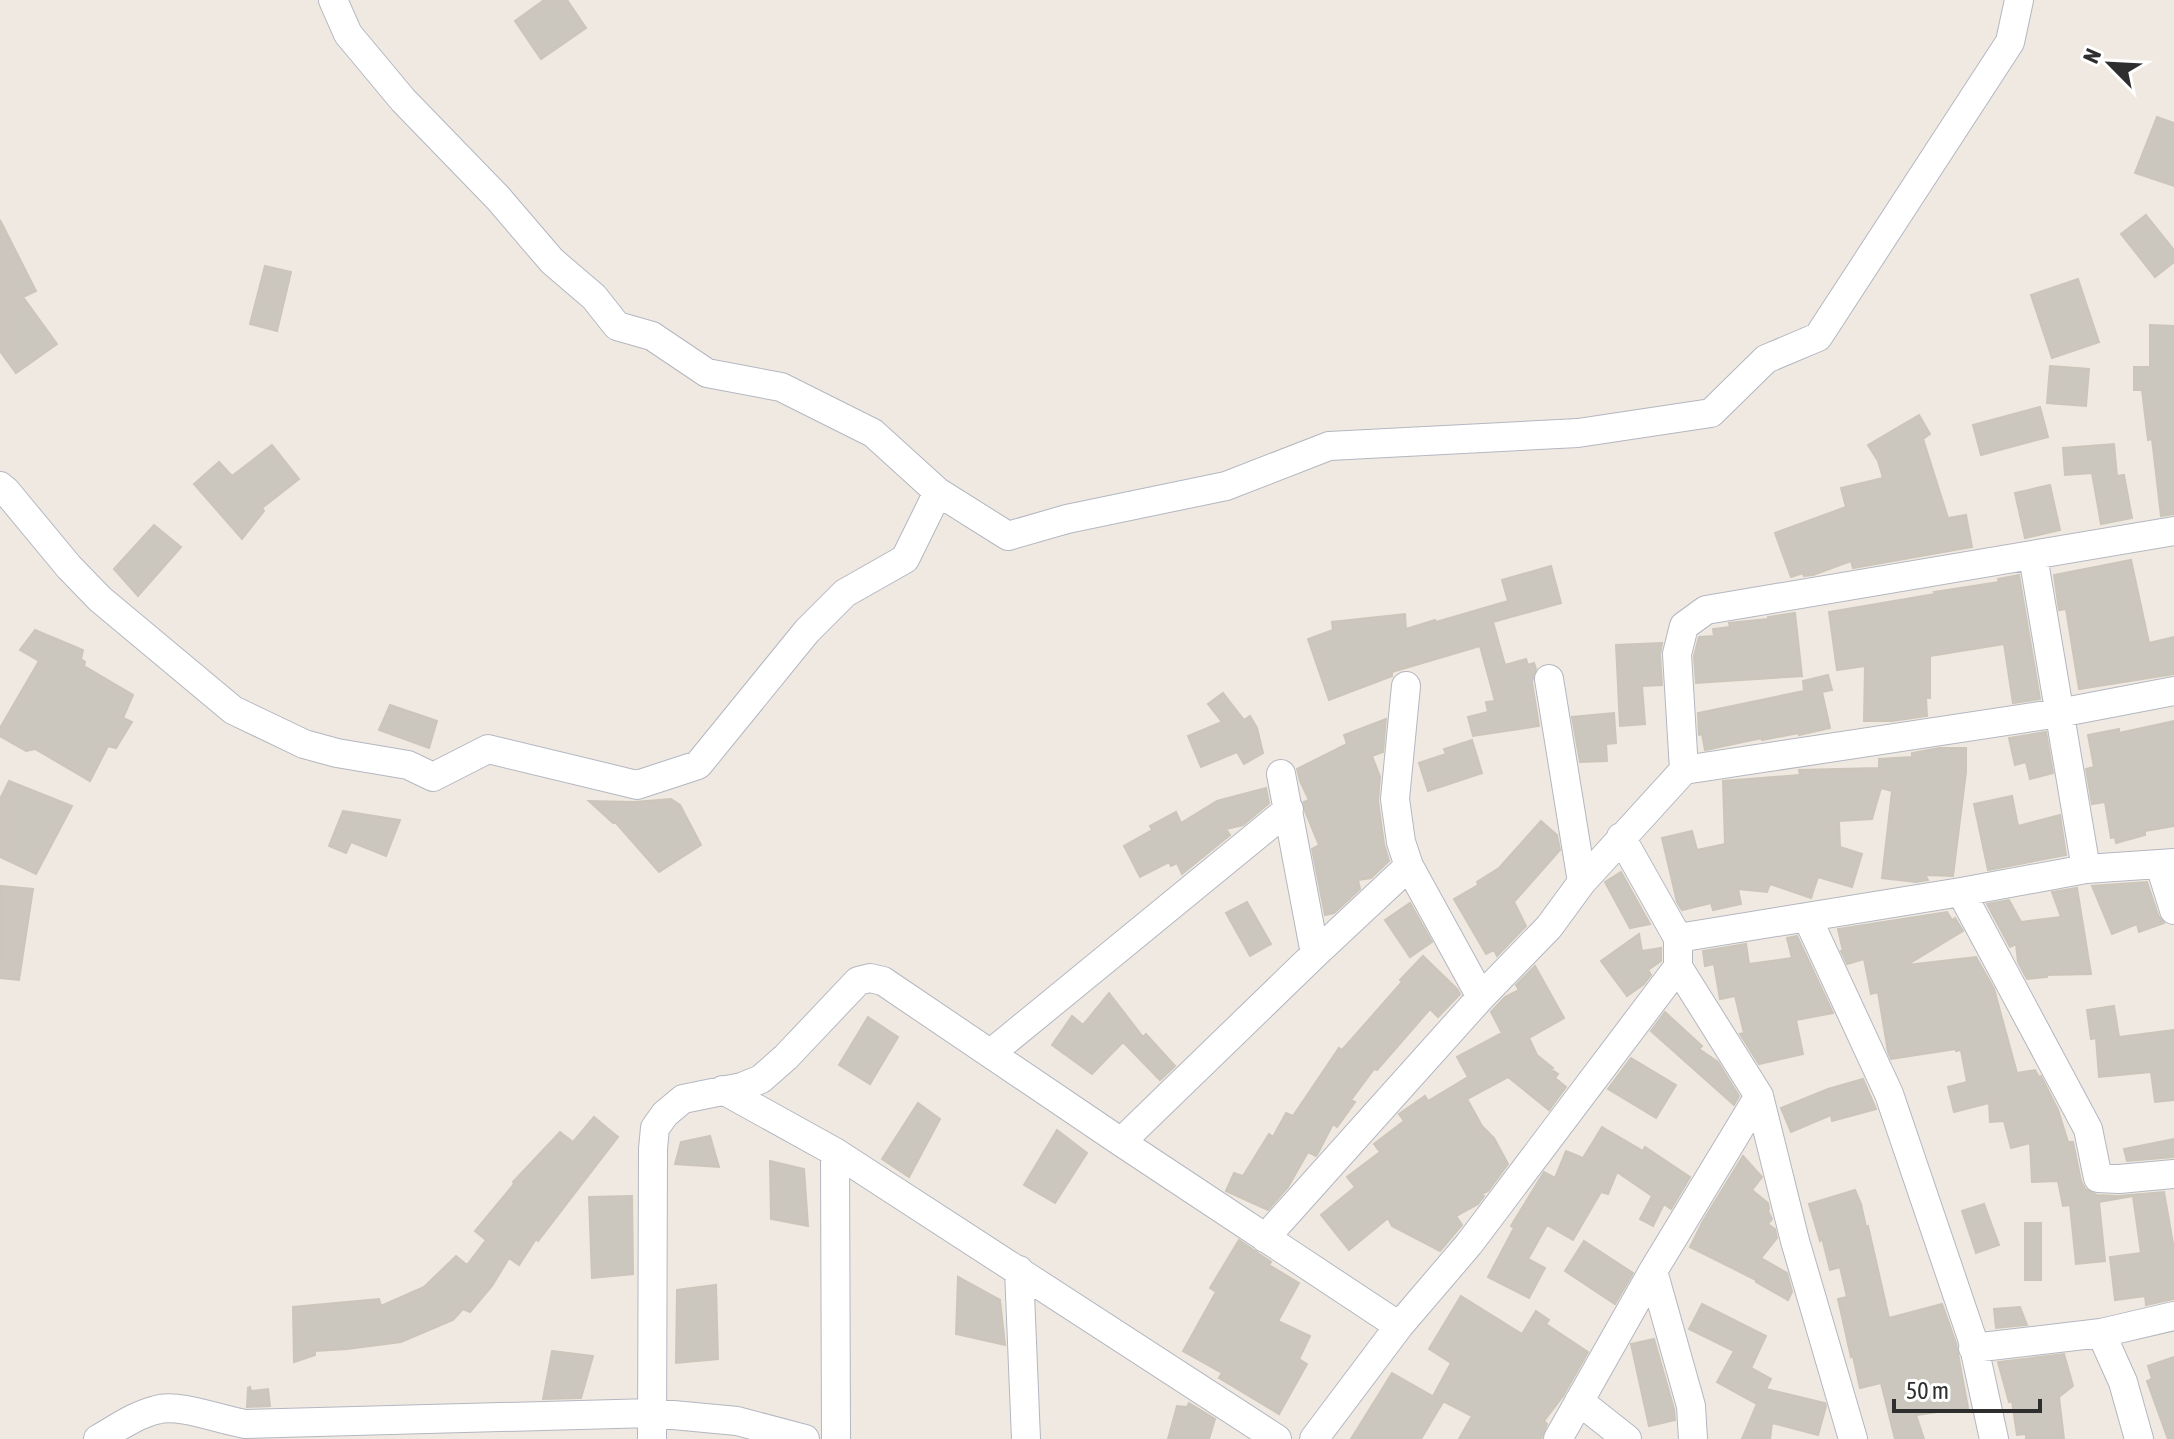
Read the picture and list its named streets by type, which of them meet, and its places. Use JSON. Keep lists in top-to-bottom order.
{
  "scale_bar": "50 m",
  "north": "top left"
}
